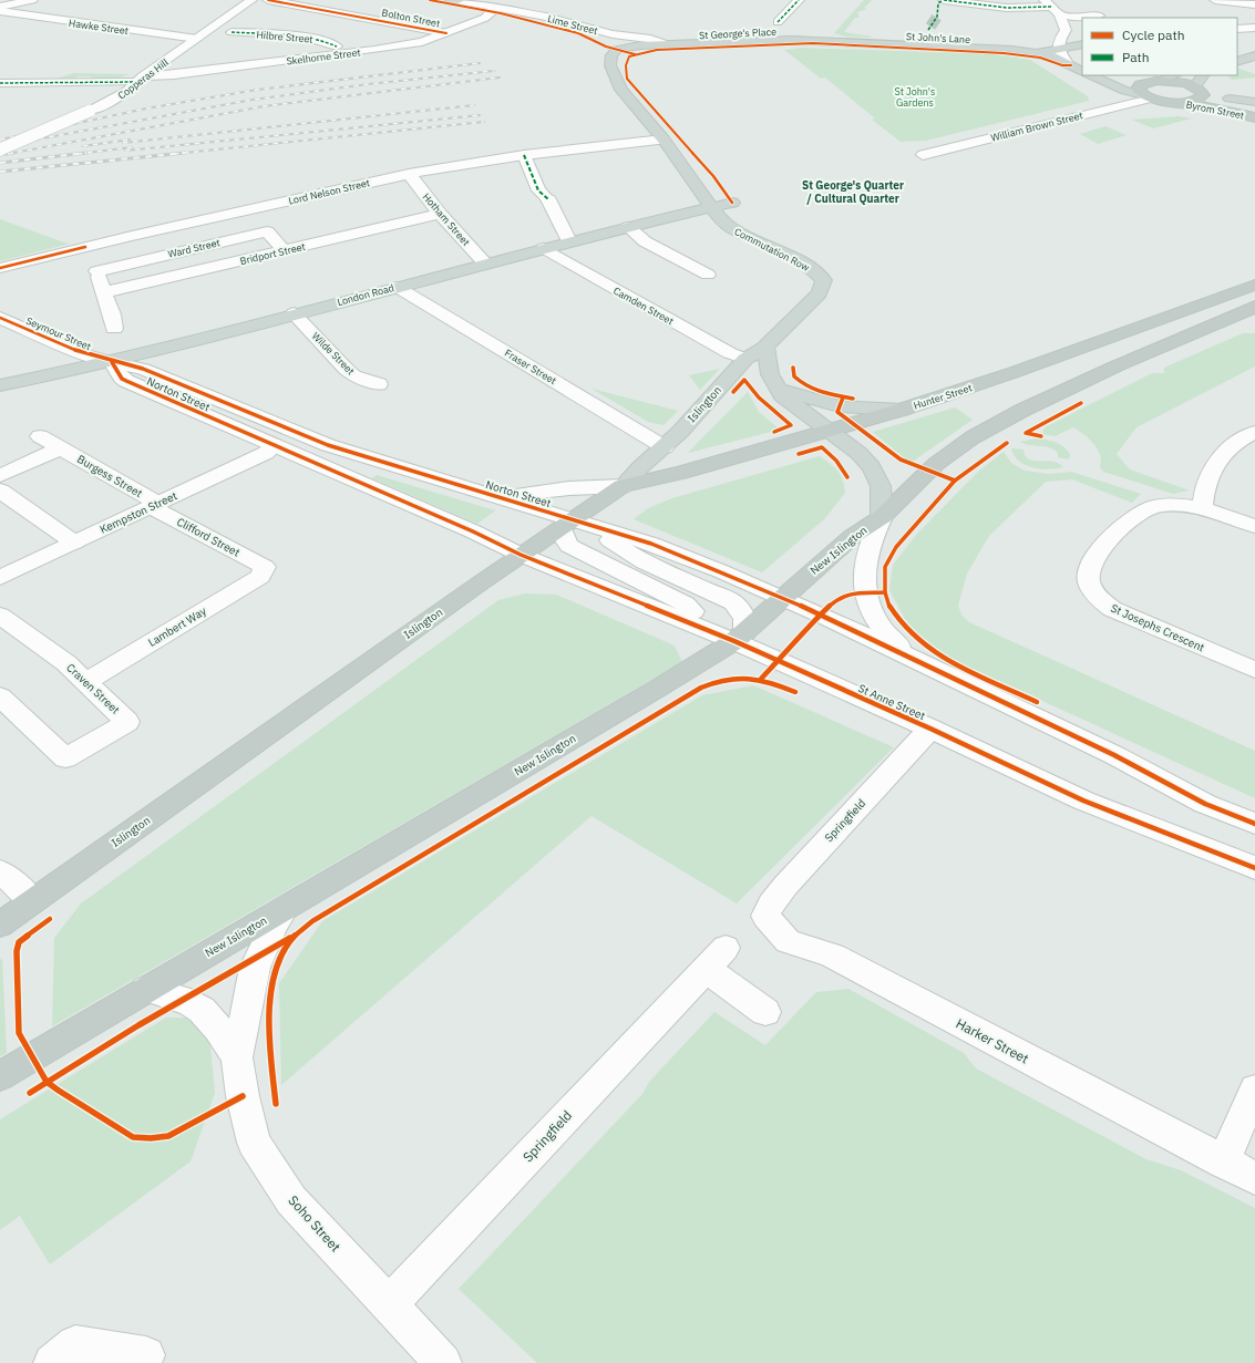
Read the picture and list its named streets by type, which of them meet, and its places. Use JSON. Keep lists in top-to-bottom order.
{
  "streets": {
    "highway": [
      "Byrom Street",
      "Hunter Street",
      "Islington",
      "New Islington"
    ],
    "main road": [
      "Lime Street",
      "St George's Place",
      "St John's Lane",
      "Commutation Row",
      "London Road"
    ],
    "street": [
      "Bolton Street",
      "Hawke Street",
      "Hilbre Street",
      "Skelhorne Street",
      "Copperas Hill",
      "William Brown Street",
      "Lord Nelson Street",
      "Hotham Street",
      "Ward Street",
      "Bridport Street",
      "Camden Street",
      "Seymour Street",
      "Wilde Street",
      "Fraser Street",
      "Norton Street",
      "Burgess Street",
      "Kempston Street",
      "Clifford Street",
      "Lambert Way",
      "St Josephs Crescent",
      "Craven Street",
      "St Anne Street",
      "Springfield",
      "Harker Street",
      "Soho Street"
    ]
  },
  "crossings": [
    ["Bolton Street", "Skelhorne Street"],
    ["Lime Street", "St George's Place"],
    ["Lime Street", "Skelhorne Street"],
    ["Hawke Street", "Copperas Hill"],
    ["St George's Place", "St John's Lane"],
    ["St George's Place", "Lord Nelson Street"],
    ["Skelhorne Street", "Copperas Hill"],
    ["Lord Nelson Street", "Hotham Street"],
    ["Hotham Street", "Bridport Street"],
    ["Hotham Street", "London Road"],
    ["Ward Street", "Bridport Street"],
    ["Commutation Row", "London Road"],
    ["Commutation Row", "Islington"],
    ["London Road", "Camden Street"],
    ["London Road", "Seymour Street"],
    ["London Road", "Wilde Street"],
    ["London Road", "Fraser Street"],
    ["London Road", "Norton Street"],
    ["Camden Street", "Islington"],
    ["Seymour Street", "Norton Street"],
    ["Fraser Street", "Islington"],
    ["Norton Street", "Islington"],
    ["Norton Street", "Kempston Street"],
    ["Norton Street", "St Anne Street"],
    ["Hunter Street", "Islington"],
    ["Islington", "St Anne Street"],
    ["Burgess Street", "Kempston Street"],
    ["Burgess Street", "Clifford Street"],
    ["Kempston Street", "Clifford Street"],
    ["Clifford Street", "Lambert Way"],
    ["New Islington", "St Anne Street"],
    ["New Islington", "Soho Street"],
    ["Lambert Way", "Craven Street"],
    ["St Anne Street", "Springfield"],
    ["Springfield", "Harker Street"],
    ["Springfield", "Soho Street"]
  ],
  "districts": ["St George's Quarter / Cultural Quarter"],
  "parks": ["St John's Gardens"],
  "legend": ["Cycle path", "Path"]
}
